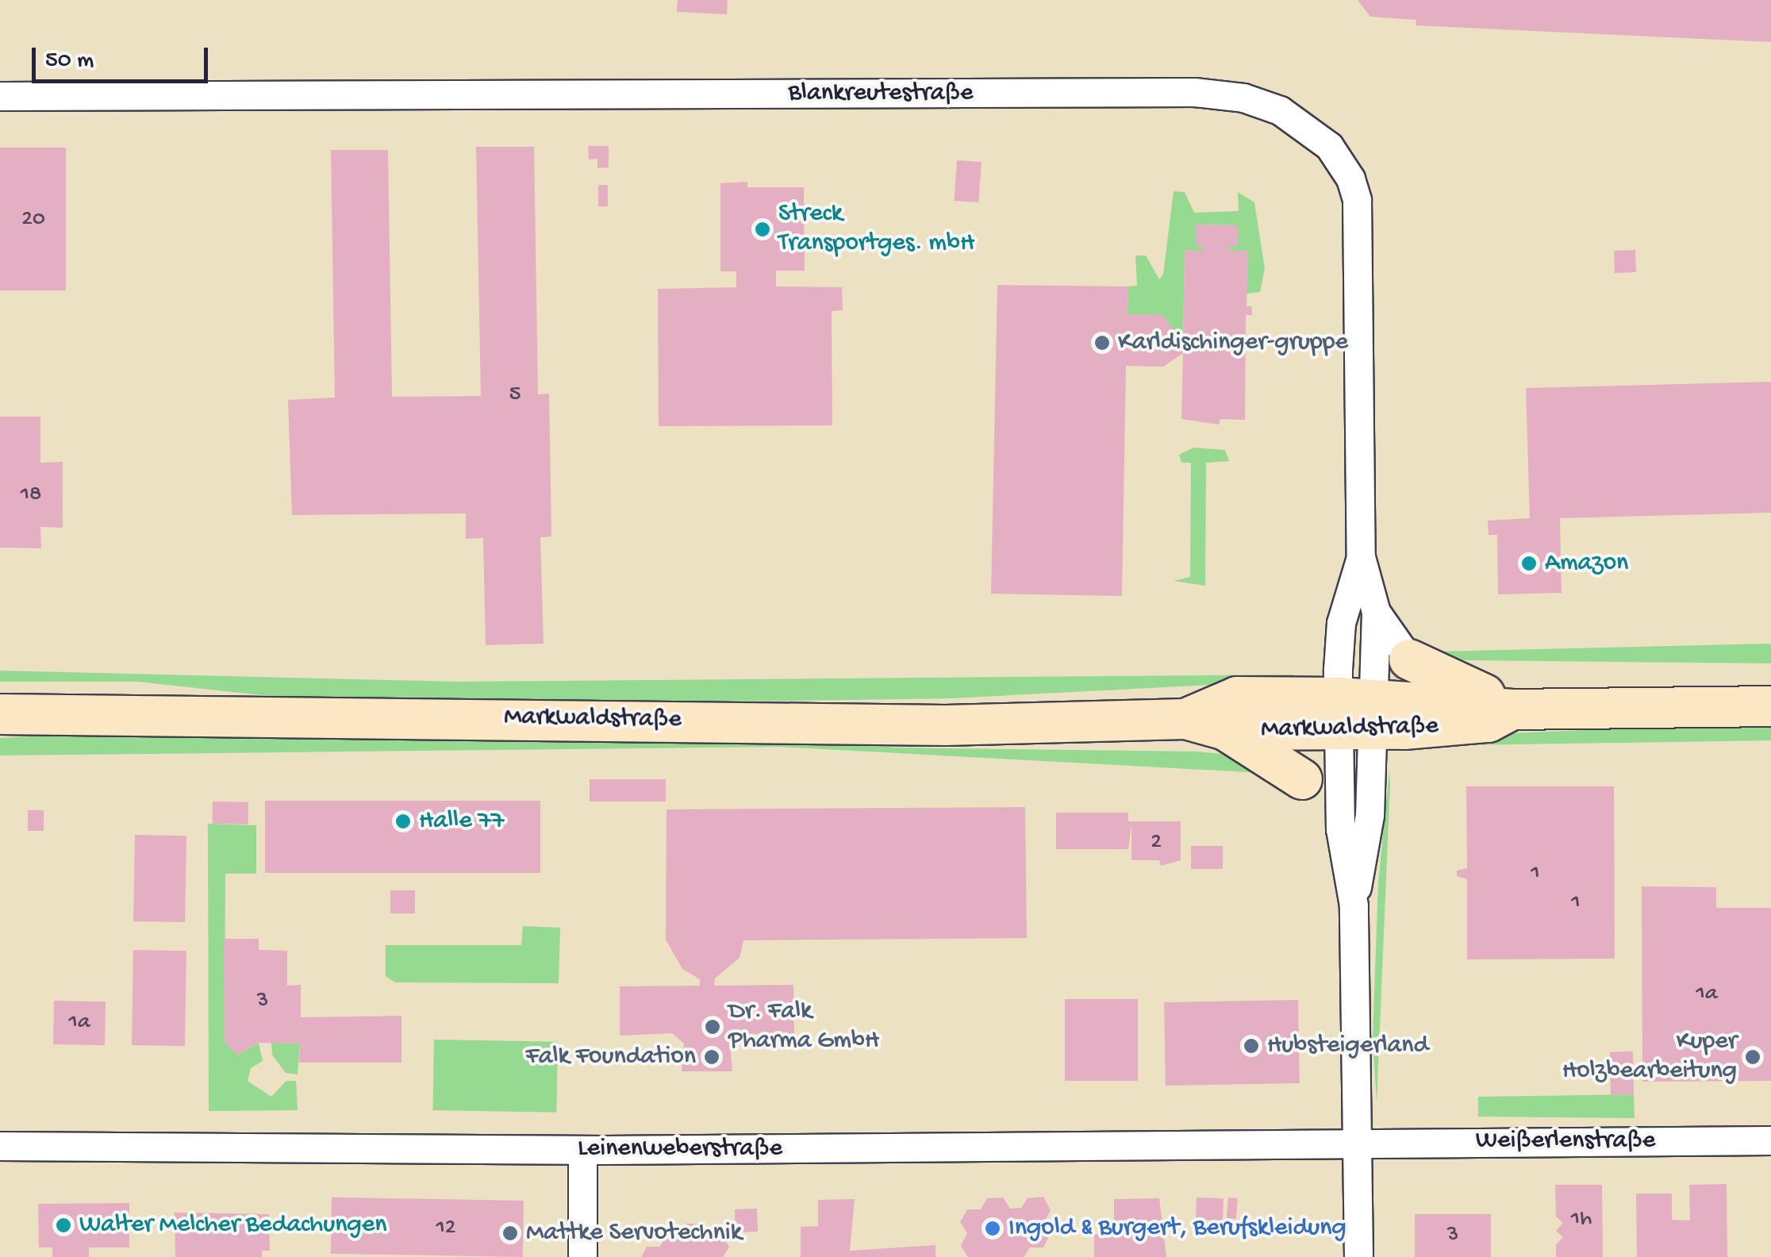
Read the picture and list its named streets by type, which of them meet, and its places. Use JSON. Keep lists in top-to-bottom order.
{
  "streets": {
    "main road": ["Markwaldstraße"],
    "street": ["Blankreutestraße", "Weißerlenstraße", "Leinenweberstraße"]
  },
  "crossings": [
    ["Blankreutestraße", "Markwaldstraße"],
    ["Weißerlenstraße", "Leinenweberstraße"]
  ],
  "places": [
    "Streck Transportges. mbH",
    "Karldischinger-gruppe",
    "Amazon",
    "Halle 77",
    "Dr. Falk Pharma GmbH",
    "Hubsteigerland",
    "Falk Foundation",
    "Kuper Holzbearbeitung",
    "Walter Melcher Bedachungen",
    "Ingold & Burgert, Berufskleidung",
    "Mattke Servotechnik"
  ],
  "house_numbers": [
    "20",
    "5",
    "18",
    "2",
    "1",
    "1",
    "1a",
    "3",
    "1a",
    "1h",
    "12",
    "3"
  ],
  "scale_bar": "50 m"
}
